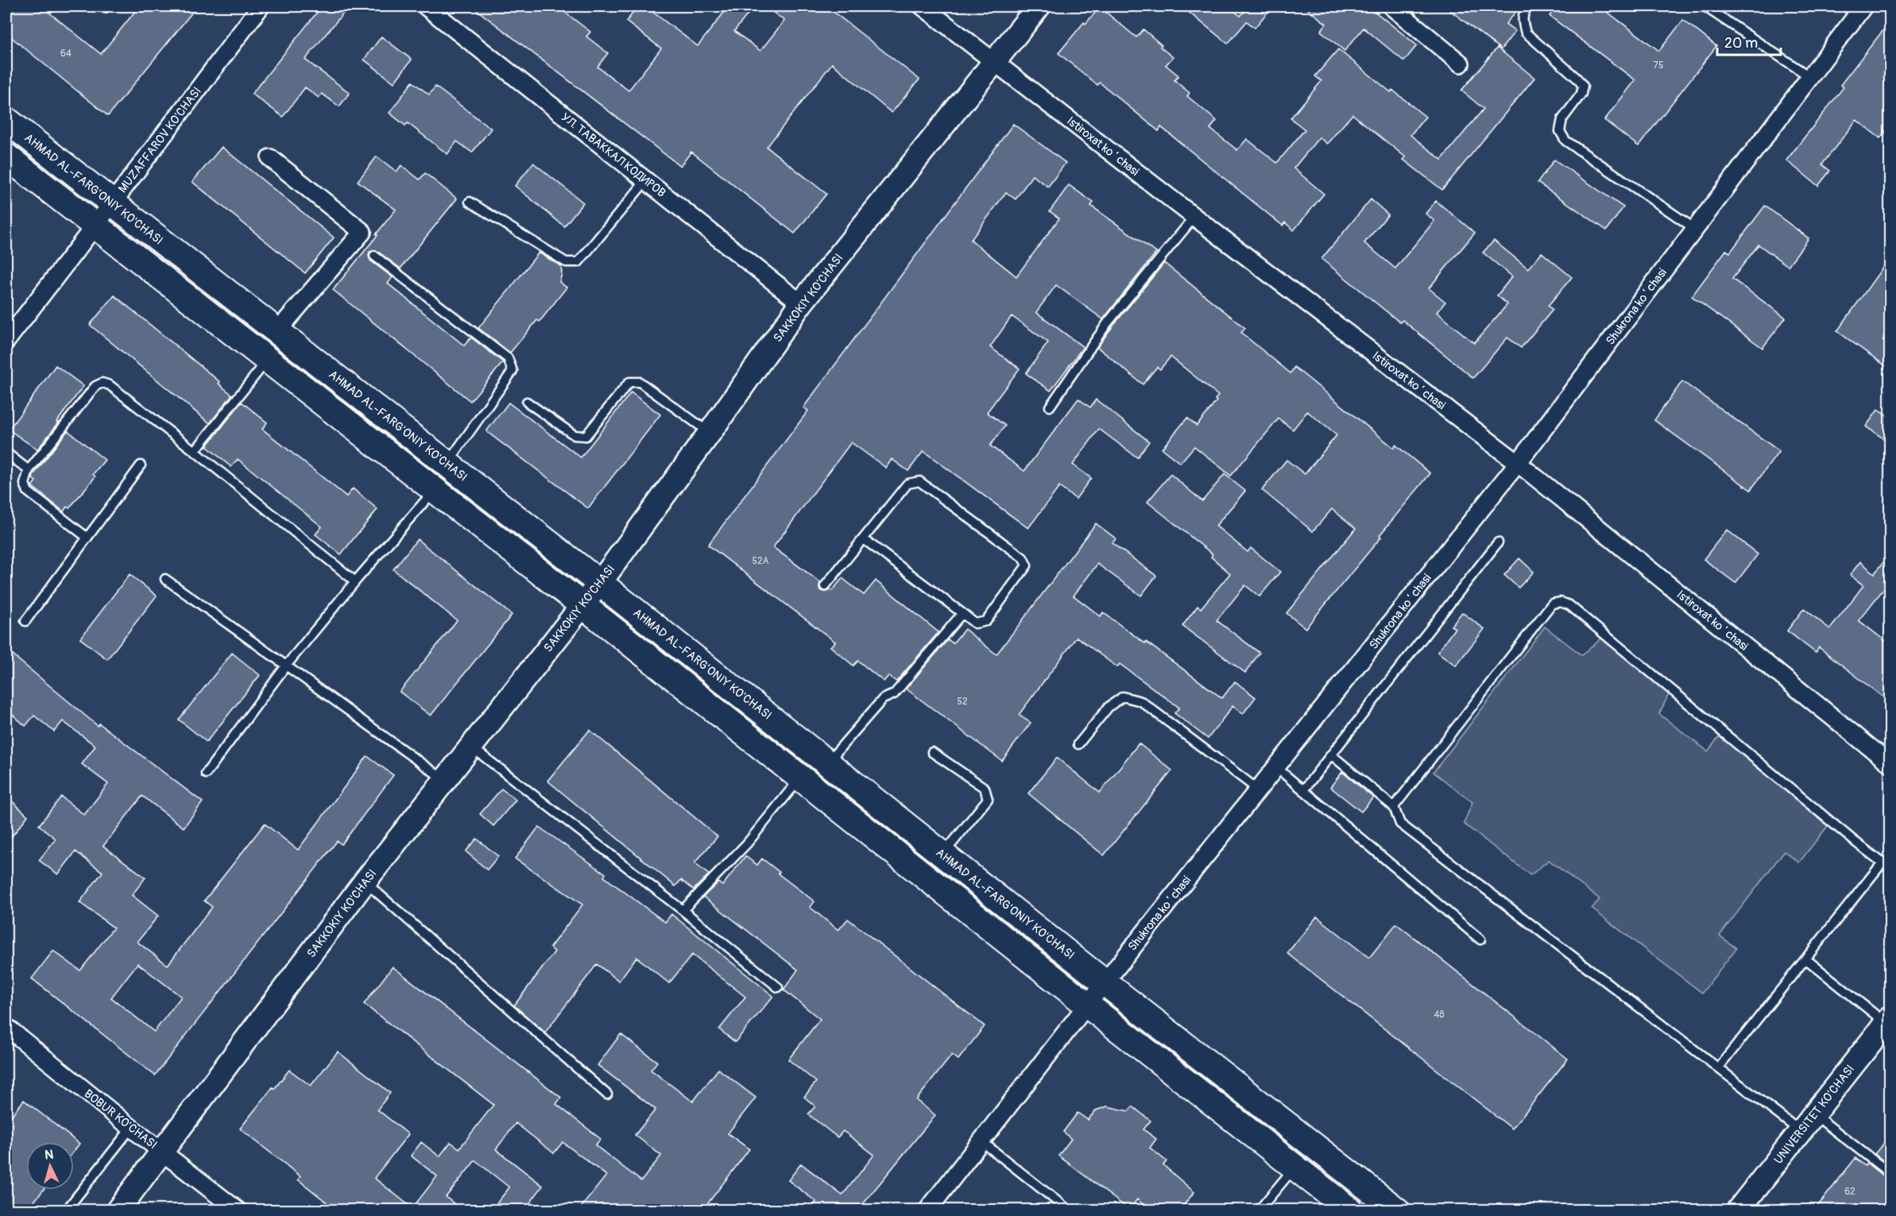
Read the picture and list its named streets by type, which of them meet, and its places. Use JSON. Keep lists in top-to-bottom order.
{
  "streets": {
    "main road": ["AHMAD AL-FARG'ONIY KO'CHASI"],
    "street": [
      "MUZAFFAROV KO'CHASI",
      "Istiroxat koʻchasi",
      "УЛ. ТАВАККАЛ КОДИРОВ",
      "SAKKOKIY KO'CHASI",
      "Shukrona koʻchasi",
      "UNIVERSITET KO'CHASI",
      "BOBUR KO'CHASI"
    ]
  },
  "crossings": [
    ["MUZAFFAROV KO'CHASI", "AHMAD AL-FARG'ONIY KO'CHASI"],
    ["Istiroxat koʻchasi", "SAKKOKIY KO'CHASI"],
    ["Istiroxat koʻchasi", "Shukrona koʻchasi"],
    ["УЛ. ТАВАККАЛ КОДИРОВ", "SAKKOKIY KO'CHASI"],
    ["AHMAD AL-FARG'ONIY KO'CHASI", "SAKKOKIY KO'CHASI"],
    ["AHMAD AL-FARG'ONIY KO'CHASI", "Shukrona koʻchasi"],
    ["SAKKOKIY KO'CHASI", "BOBUR KO'CHASI"]
  ],
  "house_numbers": [
    "64",
    "75",
    "52A",
    "52",
    "48",
    "62"
  ],
  "scale_bar": "20 m",
  "north": "top"
}
